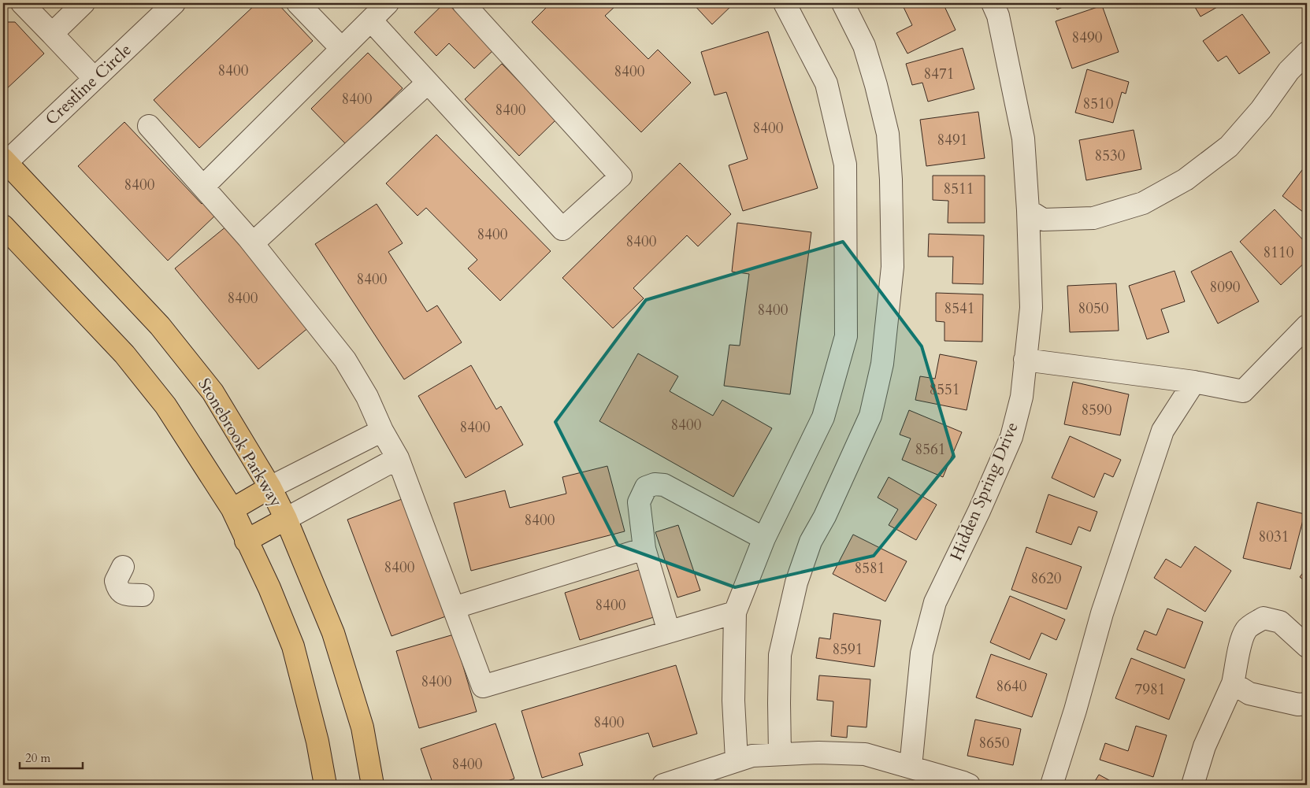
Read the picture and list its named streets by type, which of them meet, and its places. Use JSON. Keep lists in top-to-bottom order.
{
  "streets": {
    "main road": ["Stonebrook Parkway"],
    "street": ["Crestline Circle", "Hidden Spring Drive"]
  },
  "crossings": [
    ["Crestline Circle", "Stonebrook Parkway"]
  ],
  "house_numbers": [
    "8490",
    "8400",
    "8400",
    "8471",
    "8400",
    "8510",
    "8400",
    "8400",
    "8491",
    "8530",
    "8400",
    "8511",
    "8400",
    "8400",
    "8110",
    "8400",
    "8090",
    "8400",
    "8541",
    "8050",
    "8400",
    "8551",
    "8590",
    "8400",
    "8400",
    "8561",
    "8400",
    "8031",
    "8400",
    "8581",
    "8620",
    "8400",
    "8591",
    "8400",
    "8640",
    "7981",
    "8400",
    "8650",
    "8400"
  ],
  "scale_bar": "20 m"
}
